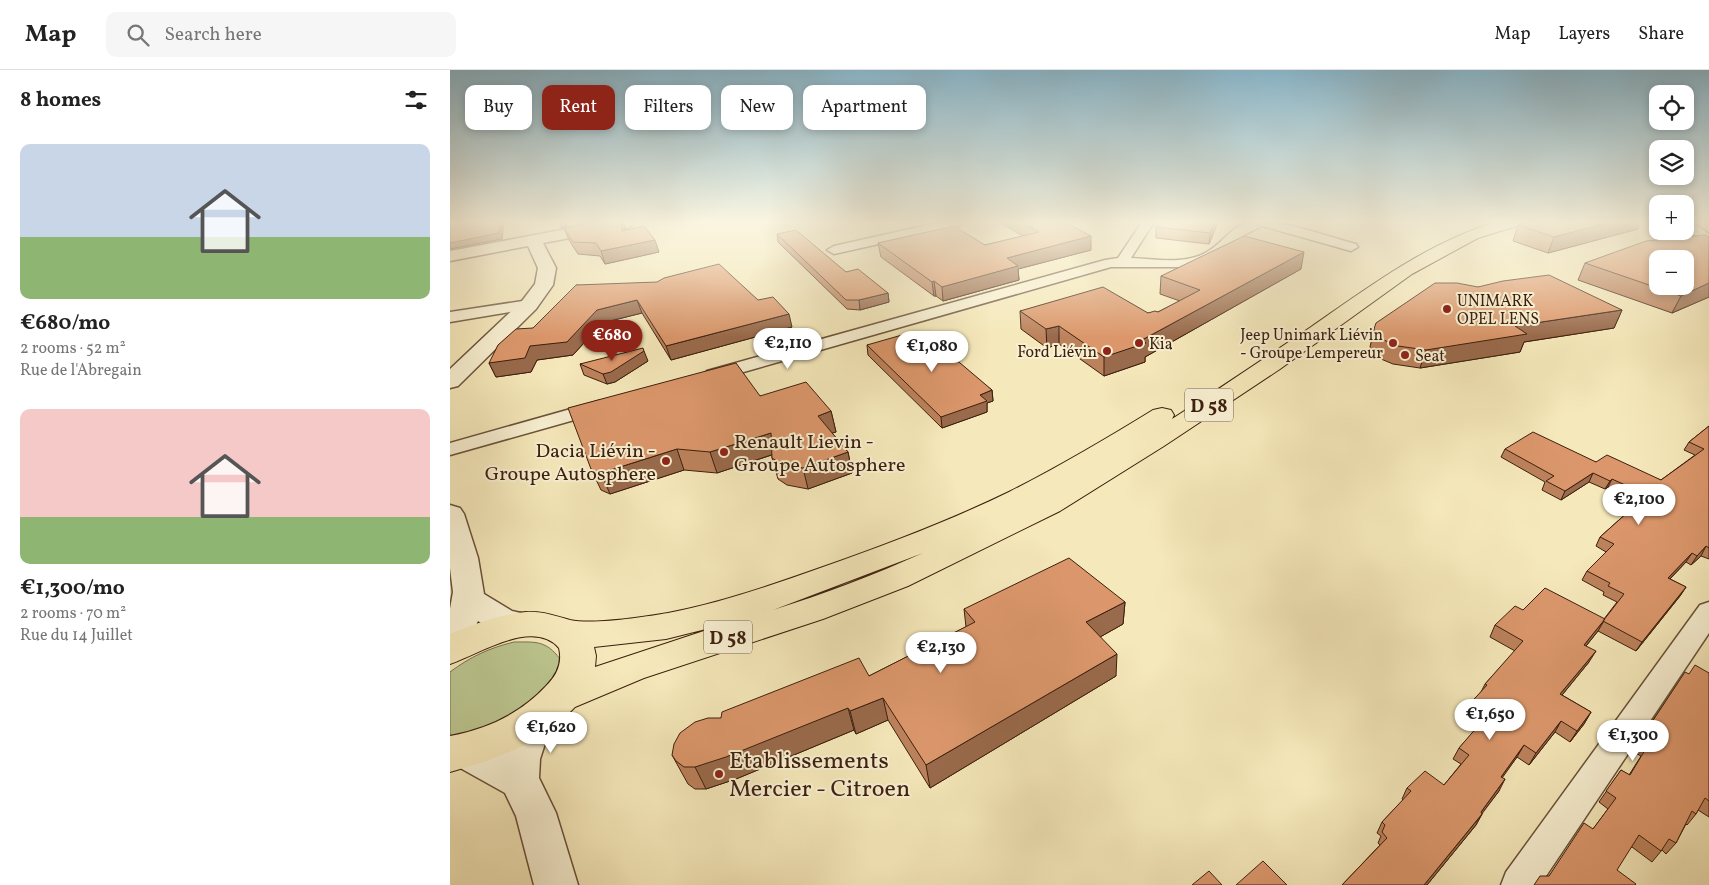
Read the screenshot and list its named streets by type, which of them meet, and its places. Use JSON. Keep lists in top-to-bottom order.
{
  "streets": {
    "main road": ["D 58"]
  },
  "places": [
    "UNIMARK OPEL LENS",
    "Kia",
    "Jeep Unimark Liévin - Groupe Lempereur",
    "Ford Liévin",
    "Seat",
    "Renault Lievin - Groupe Autosphere",
    "Dacia Liévin - Groupe Autosphere",
    "Etablissements Mercier - Citroen"
  ],
  "page": {
    "header": "Map",
    "search": "Search here",
    "nav": ["Map", "Layers", "Share"],
    "heading": "8 homes",
    "map_buttons": ["+", "−"],
    "chip": [
      "Buy",
      "Rent",
      "Filters",
      "New",
      "Apartment"
    ],
    "list": [
      {
        "name": "€680/mo",
        "note": "2 rooms · 52 m² · Rue de l'Abregain"
      },
      {
        "name": "€1,300/mo",
        "note": "2 rooms · 70 m² · Rue du 14 Juillet"
      }
    ],
    "price": [
      "€680",
      "€2,110",
      "€1,080",
      "€2,100",
      "€2,130",
      "€1,650",
      "€1,620",
      "€1,300"
    ]
  }
}
